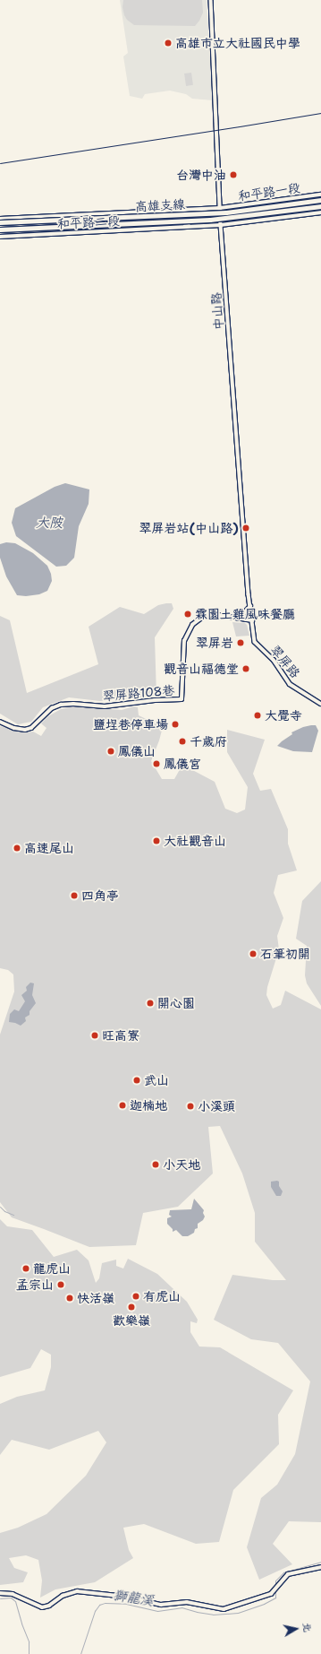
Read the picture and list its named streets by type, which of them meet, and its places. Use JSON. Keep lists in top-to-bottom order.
{
  "streets": {
    "highway": ["高雄支線"],
    "street": [
      "和平路一段",
      "和平路二段",
      "中山路",
      "翠屏路",
      "翠屏路108巷"
    ]
  },
  "crossings": [
    ["和平路一段", "和平路二段"],
    ["和平路一段", "中山路"],
    ["和平路二段", "中山路"],
    ["中山路", "翠屏路"],
    ["中山路", "翠屏路108巷"],
    ["翠屏路", "翠屏路108巷"]
  ],
  "water": ["大陂", "獅龍溪"],
  "places": [
    "高雄市立大社國民中學",
    "台灣中油",
    "翠屏岩站(中山路)",
    "霖園土雞風味餐廳",
    "翠屏岩",
    "觀音山福德堂",
    "大覺寺",
    "鹽埕巷停車場",
    "千歲府",
    "鳳儀山",
    "鳳儀宮",
    "大社觀音山",
    "高速尾山",
    "四角亭",
    "石筆初開",
    "開心園",
    "旺高寮",
    "武山",
    "迦楠地",
    "小溪頭",
    "小天地",
    "龍虎山",
    "孟宗山",
    "有虎山",
    "快活嶺",
    "歡樂嶺"
  ],
  "north": "right"
}
